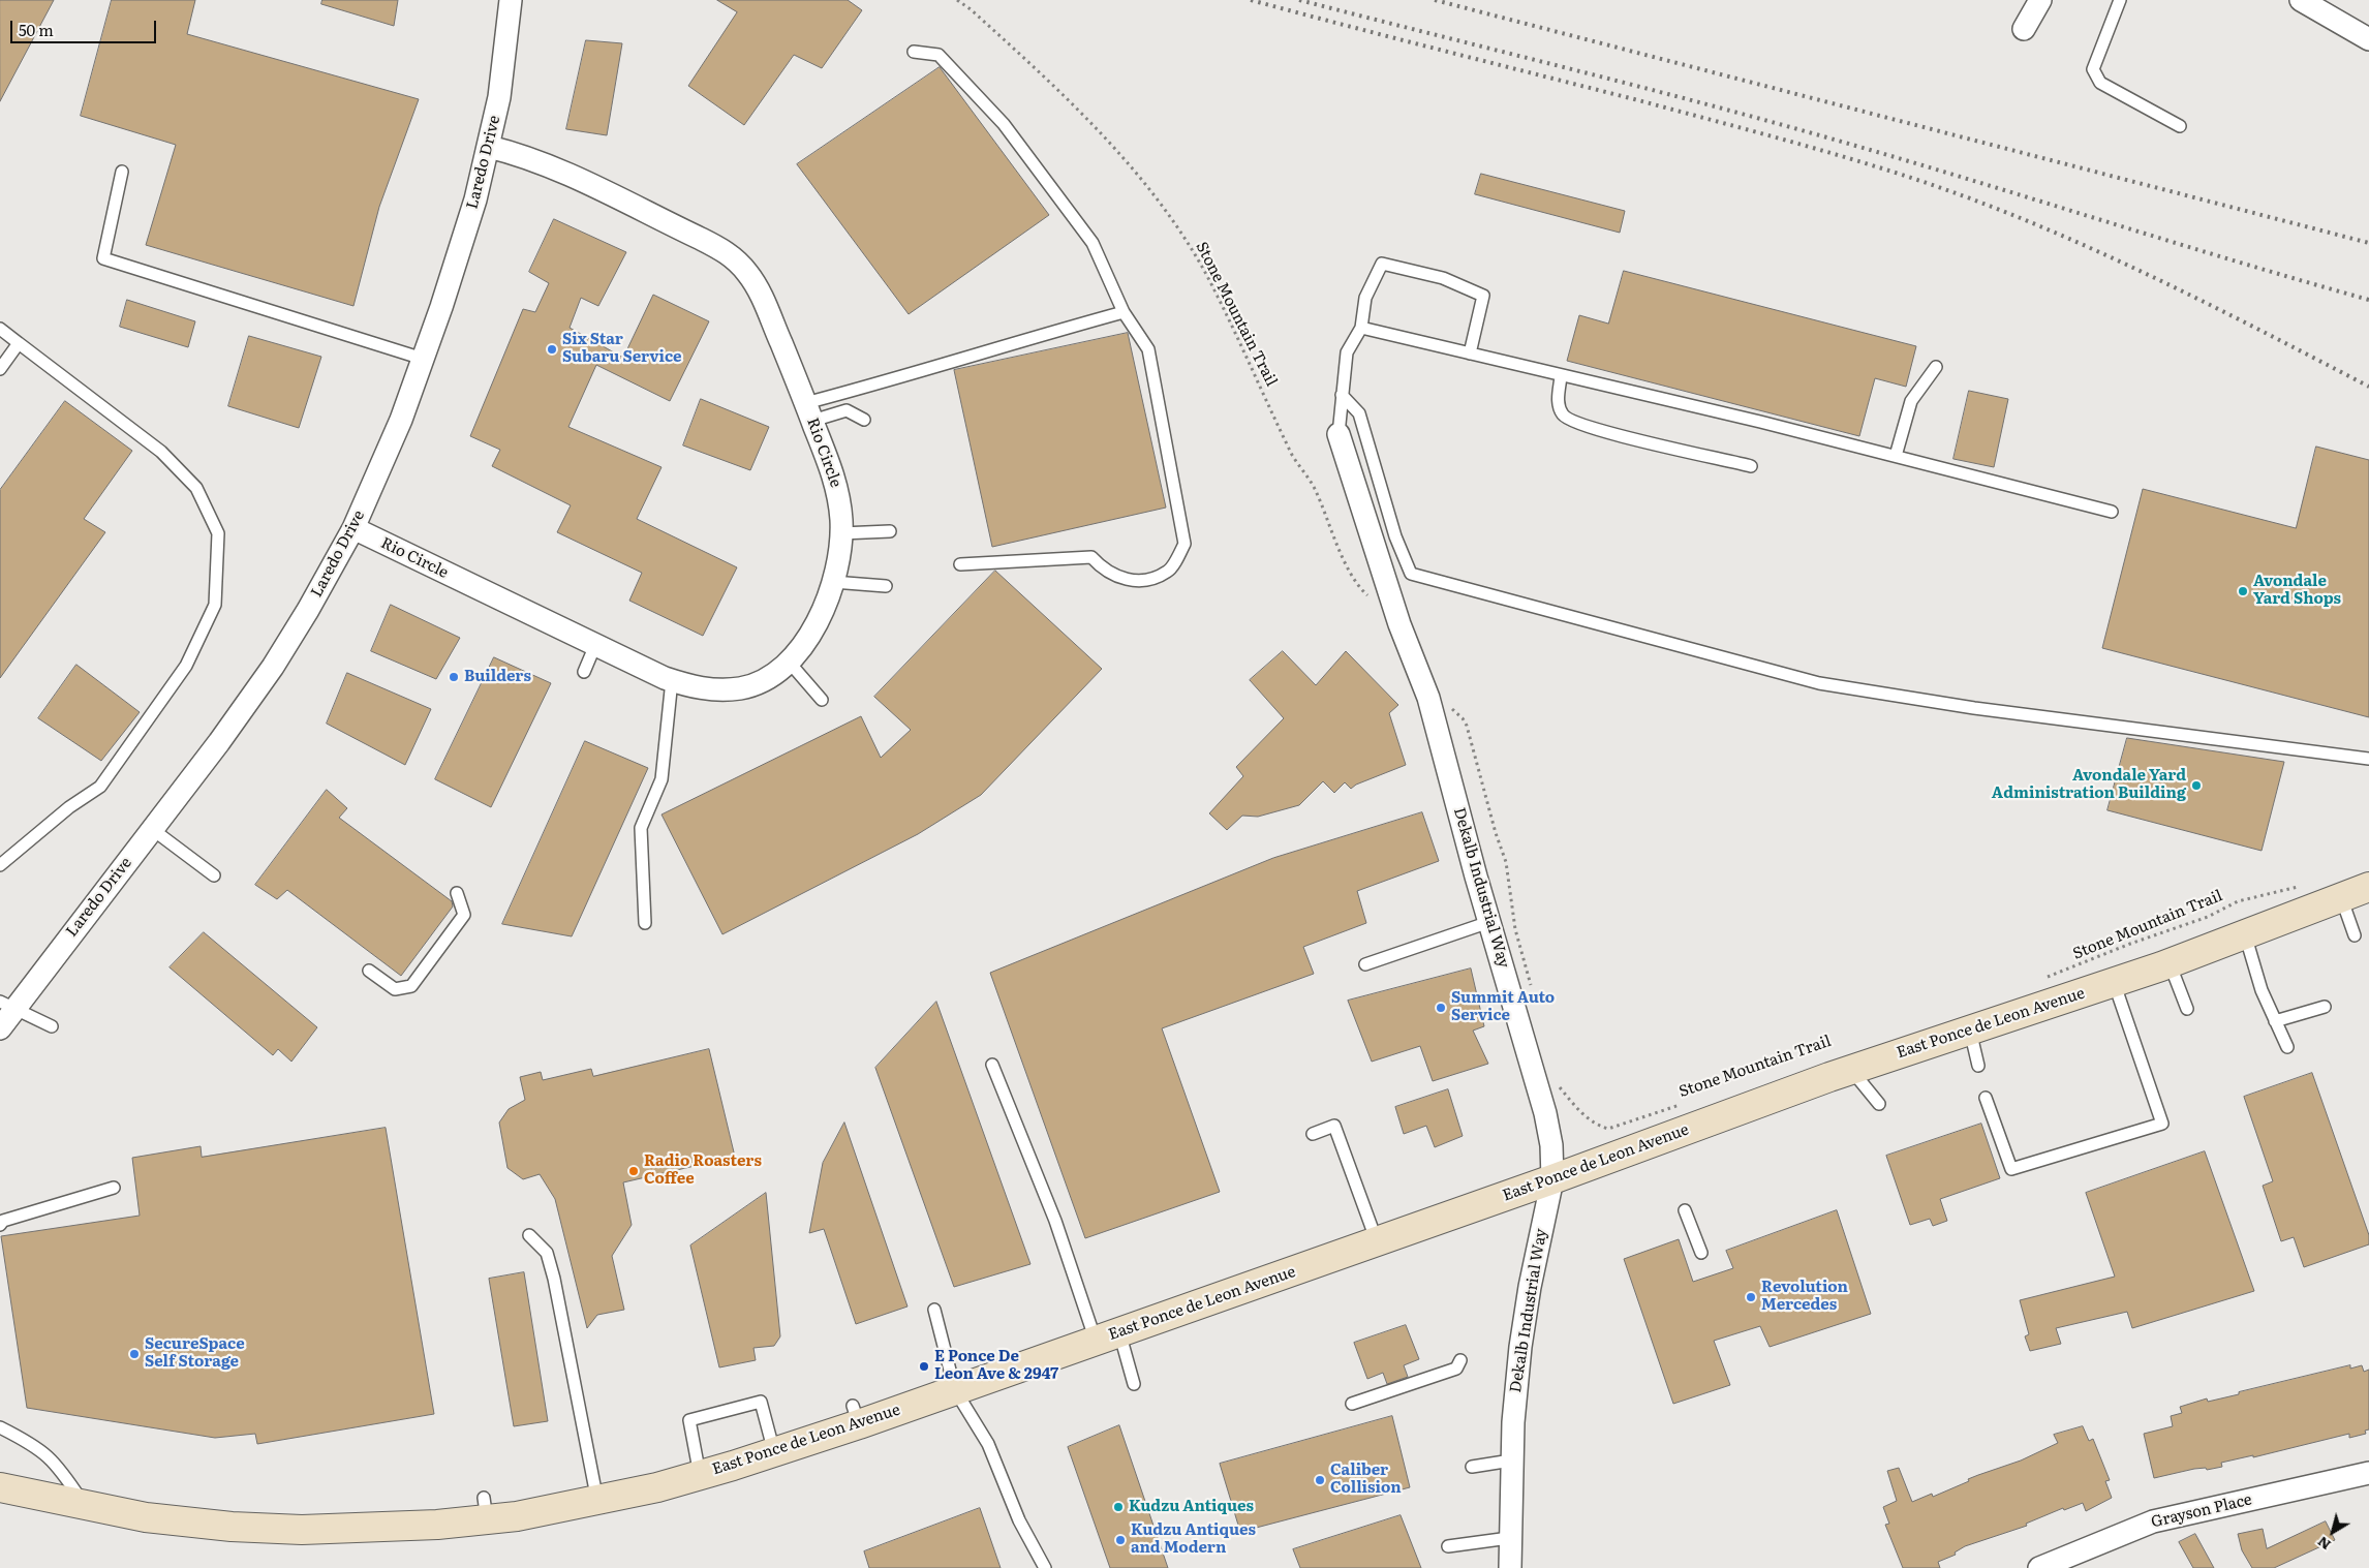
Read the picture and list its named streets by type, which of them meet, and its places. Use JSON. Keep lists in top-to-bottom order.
{
  "streets": {
    "main road": ["East Ponce de Leon Avenue"],
    "street": [
      "Laredo Drive",
      "Rio Circle",
      "Dekalb Industrial Way",
      "Grayson Place"
    ],
    "path": ["Stone Mountain Trail"]
  },
  "crossings": [
    ["Laredo Drive", "Rio Circle"],
    ["Dekalb Industrial Way", "East Ponce de Leon Avenue"]
  ],
  "places": [
    "Six Star Subaru Service",
    "Avondale Yard Shops",
    "Builders",
    "Avondale Yard Administration Building",
    "Summit Auto Service",
    "Radio Roasters Coffee",
    "Revolution Mercedes",
    "SecureSpace Self Storage",
    "E Ponce De Leon Ave & 2947",
    "Caliber Collision",
    "Kudzu Antiques",
    "Kudzu Antiques and Modern"
  ],
  "scale_bar": "50 m",
  "north": "bottom left"
}
